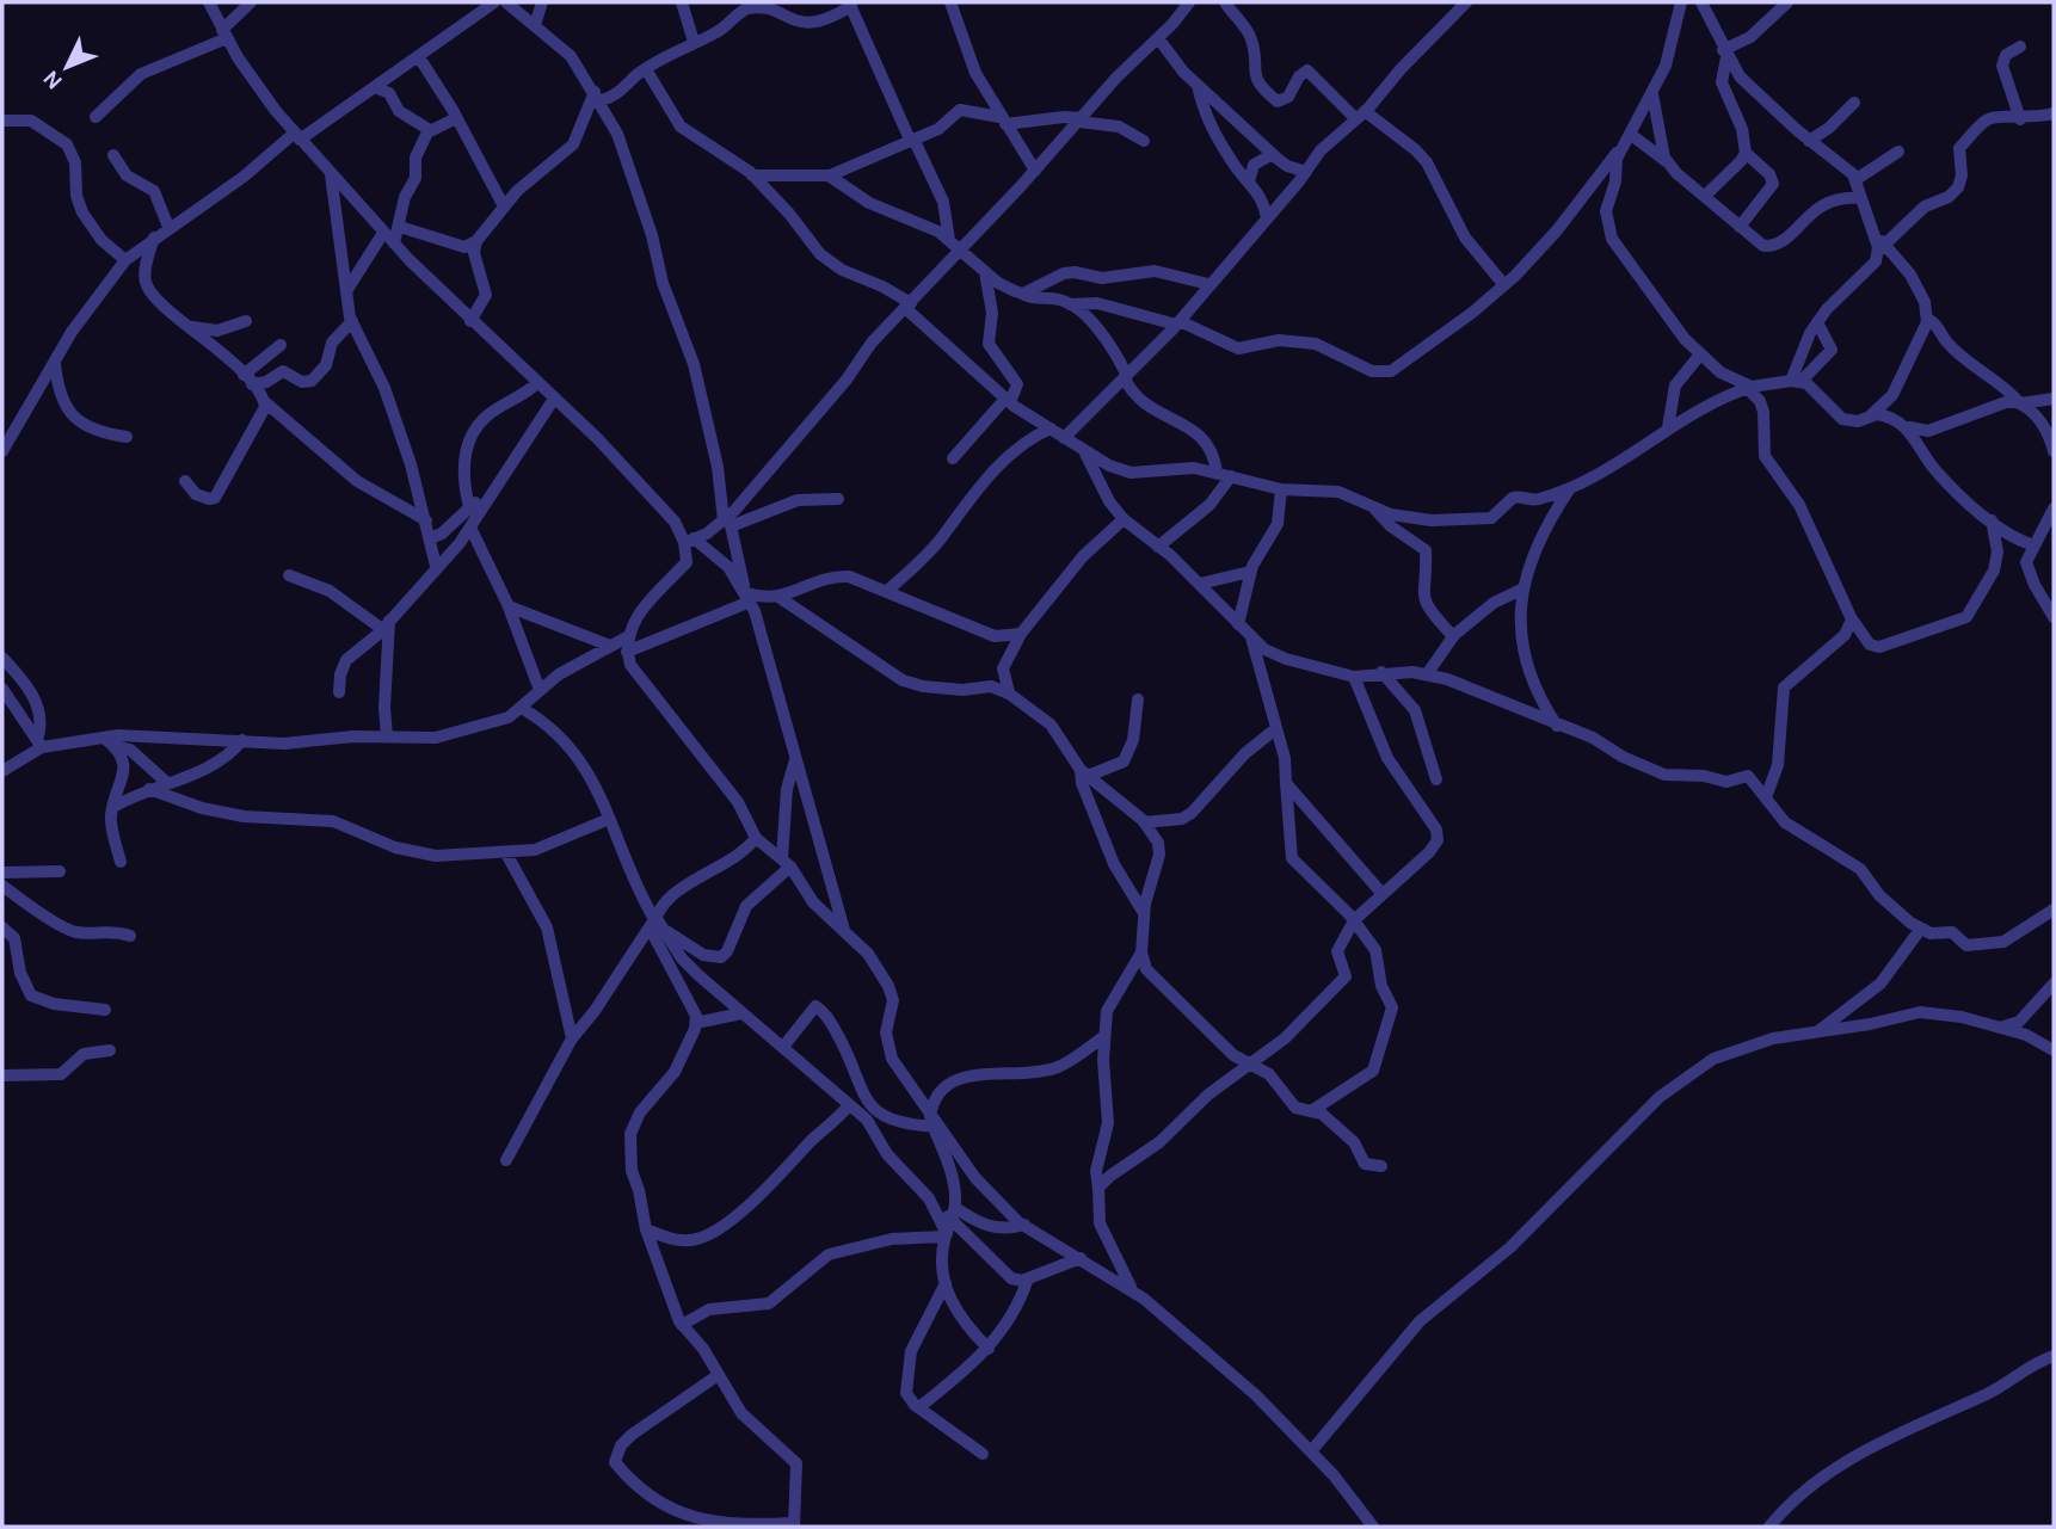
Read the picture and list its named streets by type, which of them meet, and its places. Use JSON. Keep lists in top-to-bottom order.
{
  "north": "bottom left"
}
